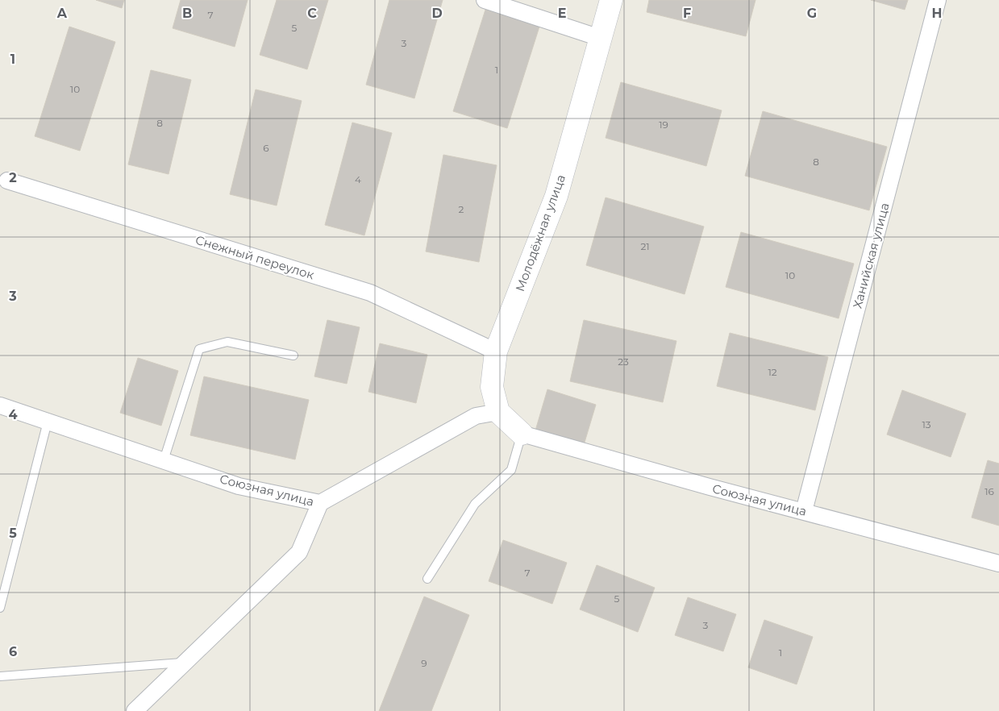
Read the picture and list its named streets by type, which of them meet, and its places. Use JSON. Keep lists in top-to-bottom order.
{
  "streets": {
    "street": [
      "Молодёжная улица",
      "Ханийская улица",
      "Снежный переулок",
      "Союзная улица"
    ]
  },
  "crossings": [
    ["Молодёжная улица", "Снежный переулок"],
    ["Молодёжная улица", "Союзная улица"],
    ["Ханийская улица", "Союзная улица"]
  ],
  "house_numbers": [
    "7",
    "5",
    "3",
    "1",
    "10",
    "8",
    "19",
    "6",
    "8",
    "4",
    "2",
    "21",
    "10",
    "23",
    "12",
    "13",
    "16",
    "7",
    "5",
    "3",
    "1",
    "9"
  ],
  "grid": {
    "columns": [
      "A",
      "B",
      "C",
      "D",
      "E",
      "F",
      "G",
      "H"
    ],
    "rows": [
      "1",
      "2",
      "3",
      "4",
      "5",
      "6"
    ]
  }
}
